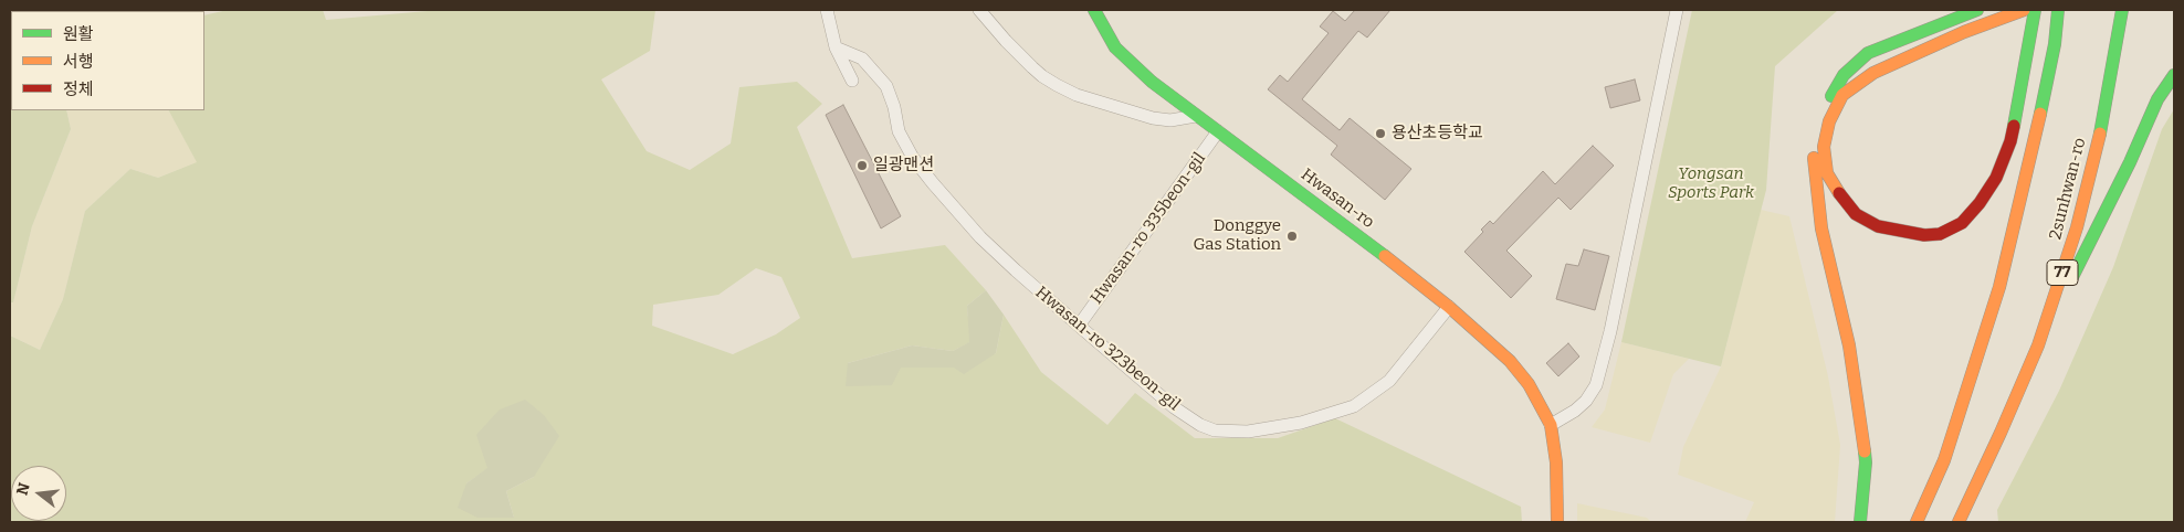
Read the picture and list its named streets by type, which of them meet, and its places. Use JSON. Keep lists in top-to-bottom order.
{
  "streets": {
    "main road": ["2sunhwan-ro", "Hwasan-ro", "77"],
    "street": ["Hwasan-ro 335beon-gil", "Hwasan-ro 323beon-gil"]
  },
  "crossings": [
    ["Hwasan-ro", "Hwasan-ro 335beon-gil"],
    ["Hwasan-ro", "Hwasan-ro 323beon-gil"],
    ["Hwasan-ro 335beon-gil", "Hwasan-ro 323beon-gil"]
  ],
  "parks": ["Yongsan Sports Park"],
  "places": ["용산초등학교", "일광맨션", "Donggye Gas Station"],
  "legend": ["원활", "서행", "정체"],
  "north": "left"
}
